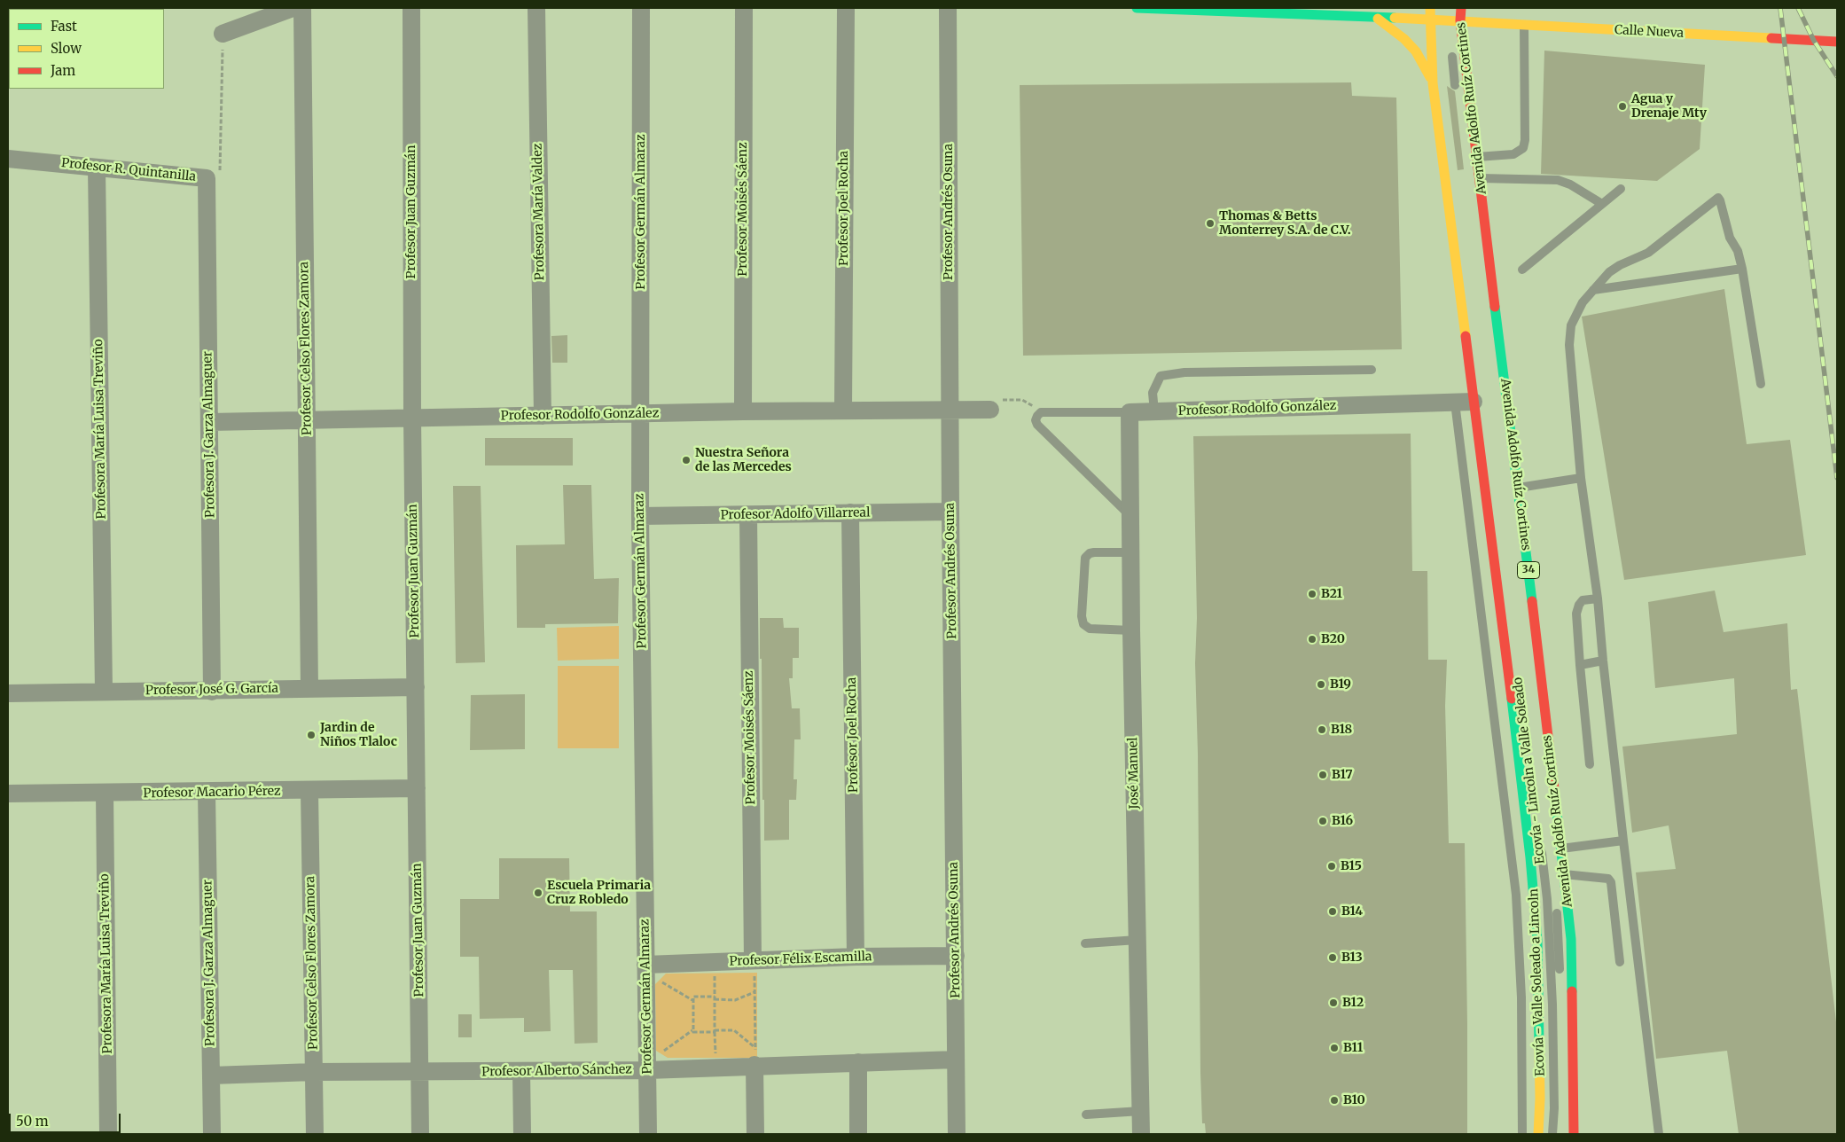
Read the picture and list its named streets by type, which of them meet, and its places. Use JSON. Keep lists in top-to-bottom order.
{
  "streets": {
    "main road": ["Calle Nueva", "Avenida Adolfo Ruíz Cortines", "34"],
    "street": [
      "Profesor R. Quintanilla",
      "Profesor Joel Rocha",
      "Profesor Moisés Sáenz",
      "Profesor Juan Guzmán",
      "Profesora María Valdez",
      "Profesor Germán Almaraz",
      "Profesor Andrés Osuna",
      "Profesor Celso Flores Zamora",
      "Profesor Rodolfo González",
      "Profesora María Luisa Treviño",
      "Profesora J. Garza Almaguer",
      "Profesor Adolfo Villarreal",
      "Profesor José G. García",
      "José Manuel",
      "Profesor Macario Pérez",
      "Profesor Félix Escamilla",
      "Profesor Alberto Sánchez"
    ],
    "lane": ["Ecovía - Lincoln a Valle Soleado", "Ecovía - Valle Soleado a Lincoln"]
  },
  "crossings": [
    ["Calle Nueva", "Avenida Adolfo Ruíz Cortines"],
    ["Avenida Adolfo Ruíz Cortines", "Ecovía - Lincoln a Valle Soleado"],
    ["Profesor R. Quintanilla", "Profesora María Luisa Treviño"],
    ["Profesor R. Quintanilla", "Profesora J. Garza Almaguer"],
    ["Profesor Joel Rocha", "Profesor Rodolfo González"],
    ["Profesor Joel Rocha", "Profesor Adolfo Villarreal"],
    ["Profesor Joel Rocha", "Profesor Félix Escamilla"],
    ["Profesor Moisés Sáenz", "Profesor Rodolfo González"],
    ["Profesor Moisés Sáenz", "Profesor Adolfo Villarreal"],
    ["Profesor Moisés Sáenz", "Profesor Félix Escamilla"],
    ["Profesor Juan Guzmán", "Profesor Rodolfo González"],
    ["Profesor Juan Guzmán", "Profesor José G. García"],
    ["Profesor Juan Guzmán", "Profesor Macario Pérez"],
    ["Profesor Juan Guzmán", "Profesor Alberto Sánchez"],
    ["Profesora María Valdez", "Profesor Rodolfo González"],
    ["Profesor Germán Almaraz", "Profesor Rodolfo González"],
    ["Profesor Germán Almaraz", "Profesor Adolfo Villarreal"],
    ["Profesor Germán Almaraz", "Profesor Félix Escamilla"],
    ["Profesor Germán Almaraz", "Profesor Alberto Sánchez"],
    ["Profesor Andrés Osuna", "Profesor Rodolfo González"],
    ["Profesor Andrés Osuna", "Profesor Adolfo Villarreal"],
    ["Profesor Andrés Osuna", "Profesor Félix Escamilla"],
    ["Profesor Andrés Osuna", "Profesor Alberto Sánchez"],
    ["Profesor Celso Flores Zamora", "Profesor Rodolfo González"],
    ["Profesor Celso Flores Zamora", "Profesor José G. García"],
    ["Profesor Celso Flores Zamora", "Profesor Macario Pérez"],
    ["Profesor Celso Flores Zamora", "Profesor Alberto Sánchez"],
    ["Profesor Rodolfo González", "Profesora J. Garza Almaguer"],
    ["Profesor Rodolfo González", "José Manuel"],
    ["Profesora María Luisa Treviño", "Profesor José G. García"],
    ["Profesora María Luisa Treviño", "Profesor Macario Pérez"],
    ["Profesora J. Garza Almaguer", "Profesor José G. García"],
    ["Profesora J. Garza Almaguer", "Profesor Macario Pérez"],
    ["Profesora J. Garza Almaguer", "Profesor Alberto Sánchez"]
  ],
  "places": [
    "Agua y Drenaje Mty",
    "Thomas & Betts Monterrey S.A. de C.V.",
    "Nuestra Señora de las Mercedes",
    "B21",
    "B20",
    "B19",
    "B18",
    "Jardin de Niños Tlaloc",
    "B17",
    "B16",
    "B15",
    "Escuela Primaria Cruz Robledo",
    "B14",
    "B13",
    "B12",
    "B11",
    "B10"
  ],
  "legend": ["Fast", "Slow", "Jam"],
  "scale_bar": "50 m"
}
